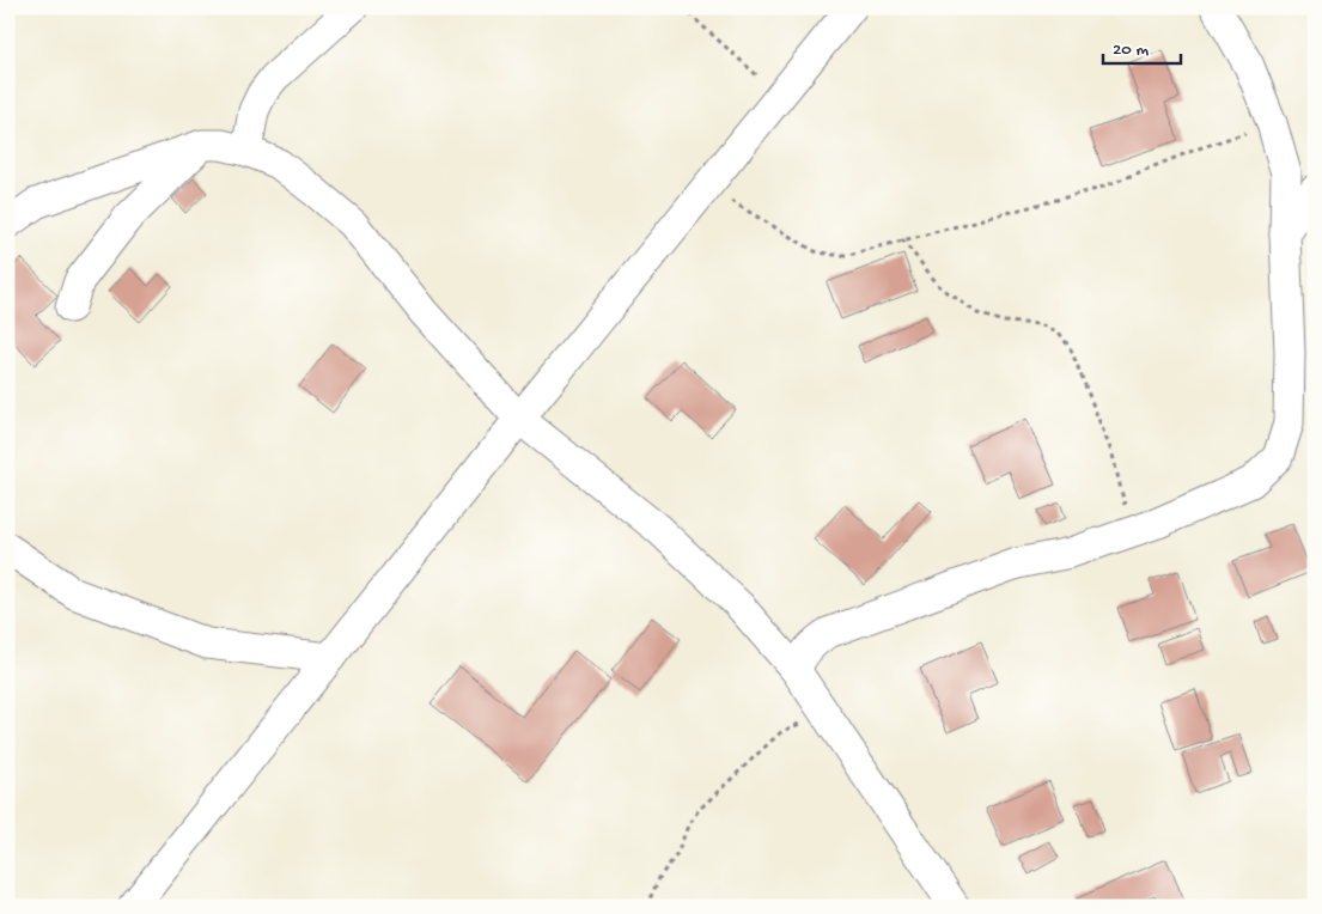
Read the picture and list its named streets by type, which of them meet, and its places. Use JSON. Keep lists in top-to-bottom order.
{
  "scale_bar": "20 m"
}
